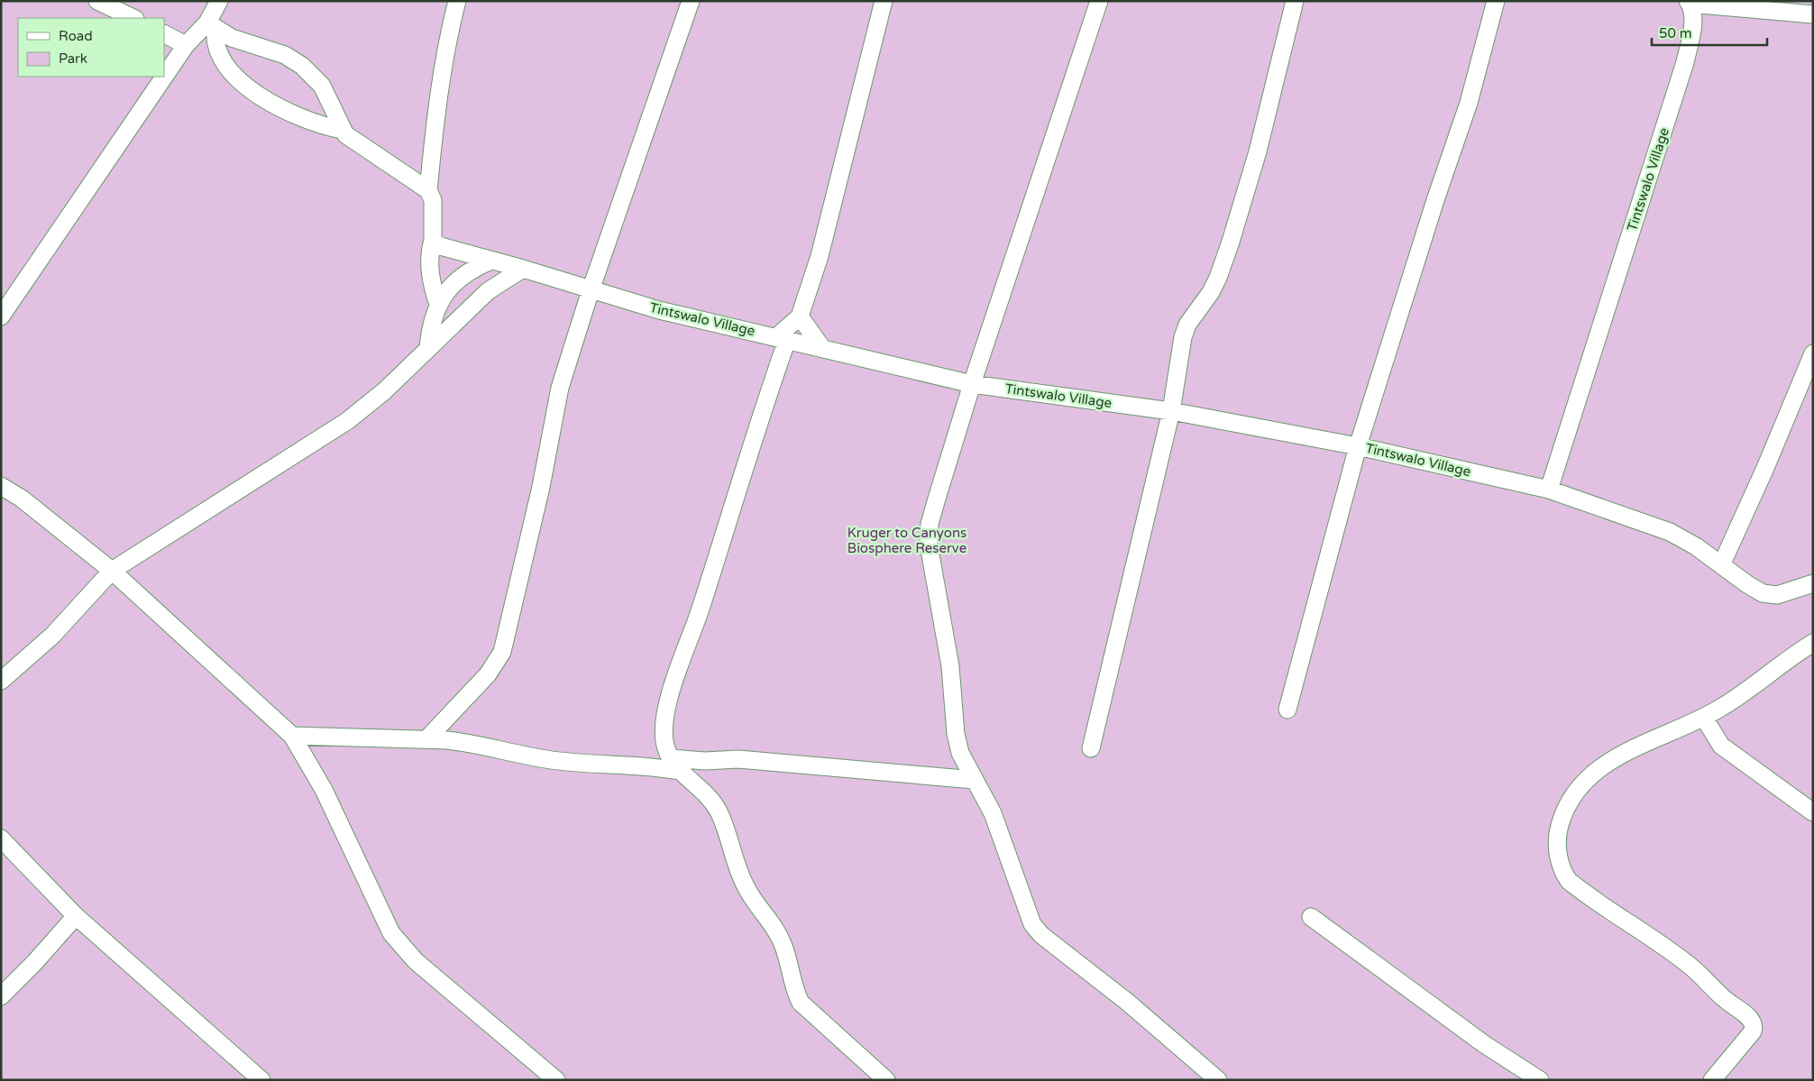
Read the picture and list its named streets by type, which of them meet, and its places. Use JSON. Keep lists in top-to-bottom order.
{
  "streets": {
    "street": ["Tintswalo Village"]
  },
  "parks": ["Kruger to Canyons Biosphere Reserve"],
  "legend": ["Road", "Park"],
  "scale_bar": "50 m"
}
